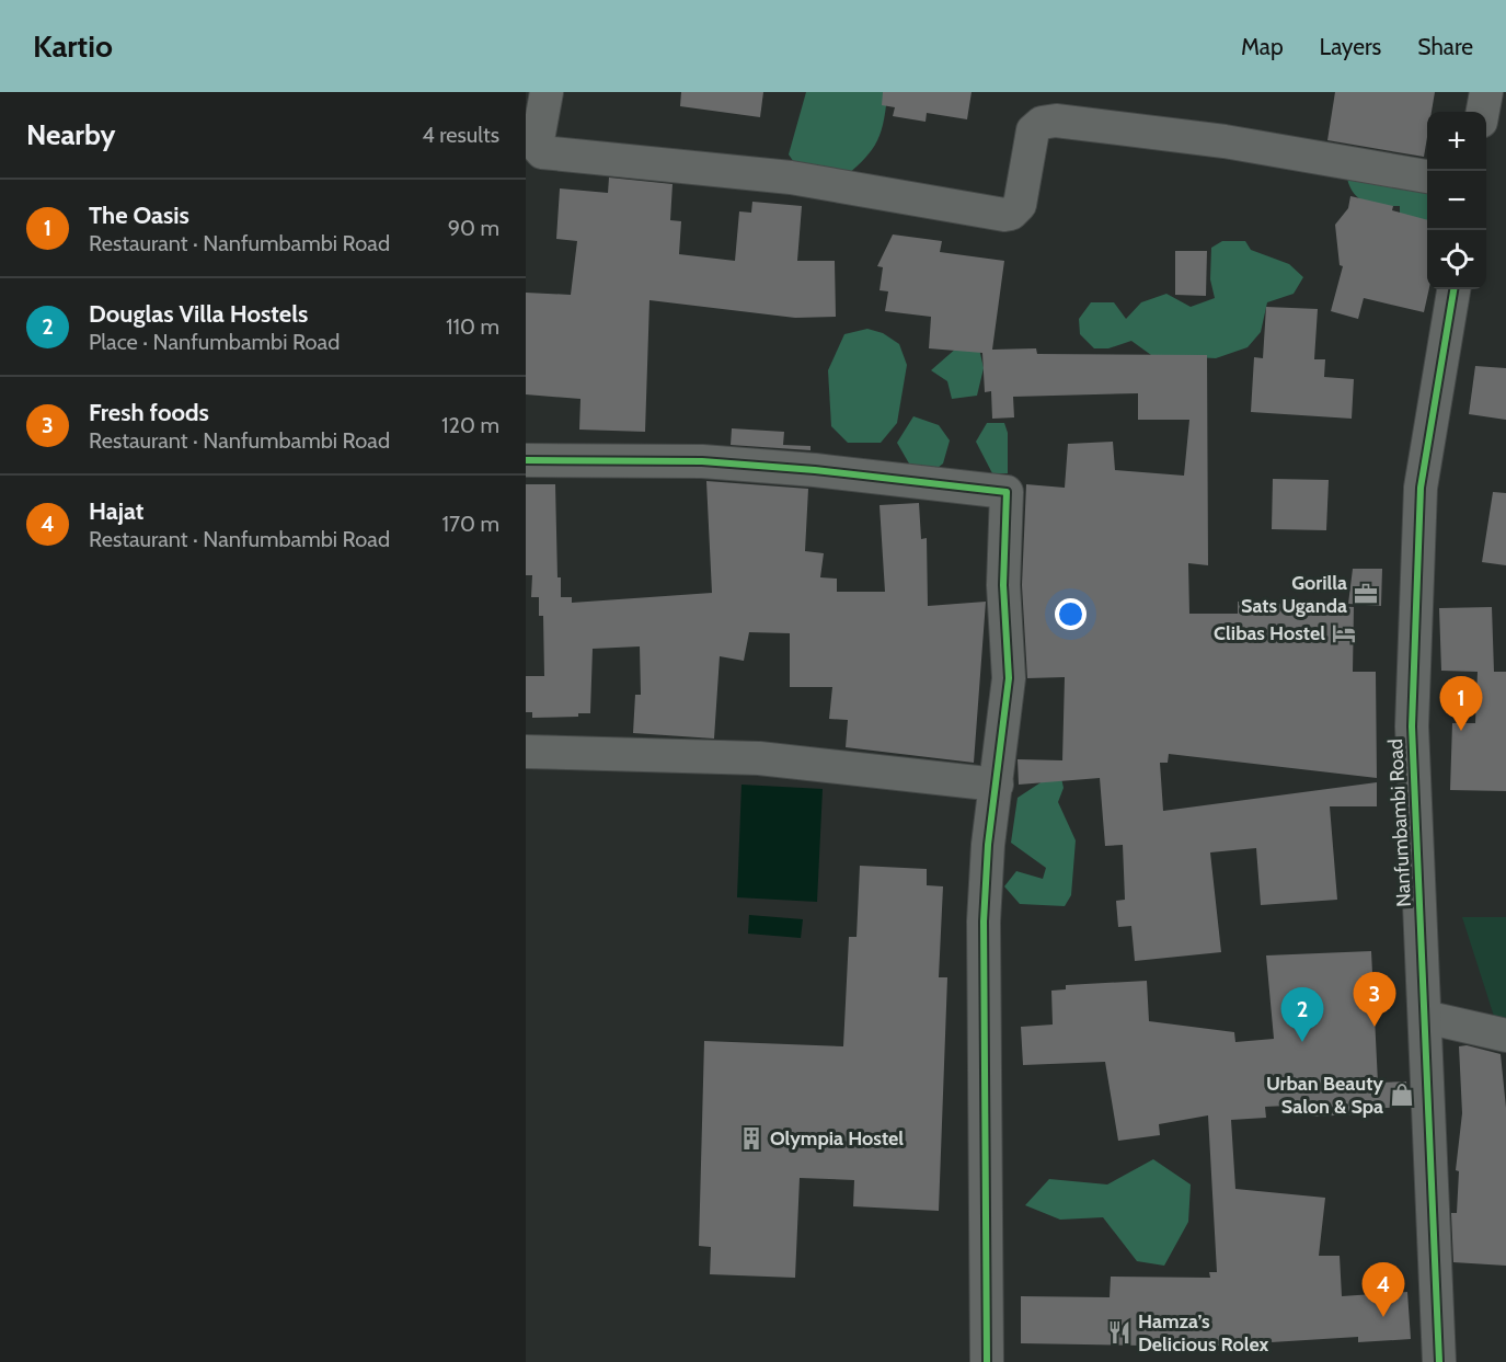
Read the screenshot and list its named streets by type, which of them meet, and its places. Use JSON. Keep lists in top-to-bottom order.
{
  "streets": {
    "street": ["Nanfumbambi Road"]
  },
  "places": {
    "office": ["Gorilla Sats Uganda"],
    "hotel": ["Clibas Hostel"],
    "shop": ["Urban Beauty Salon & Spa"],
    "building": ["Olympia Hostel"],
    "restaurant": ["Hamza’s Delicious Rolex"]
  },
  "page": {
    "header": "Kartio",
    "nav": ["Map", "Layers", "Share"],
    "heading": ["Nearby", "4 results"],
    "map_buttons": ["+", "−"],
    "list": [
      {
        "mark": "1",
        "name": "The Oasis",
        "note": "Restaurant · Nanfumbambi Road",
        "value": "90 m"
      },
      {
        "mark": "2",
        "name": "Douglas Villa Hostels",
        "note": "Place · Nanfumbambi Road",
        "value": "110 m"
      },
      {
        "mark": "3",
        "name": "Fresh foods",
        "note": "Restaurant · Nanfumbambi Road",
        "value": "120 m"
      },
      {
        "mark": "4",
        "name": "Hajat",
        "note": "Restaurant · Nanfumbambi Road",
        "value": "170 m"
      }
    ],
    "pins": [
      "1",
      "3",
      "2",
      "4"
    ]
  }
}
